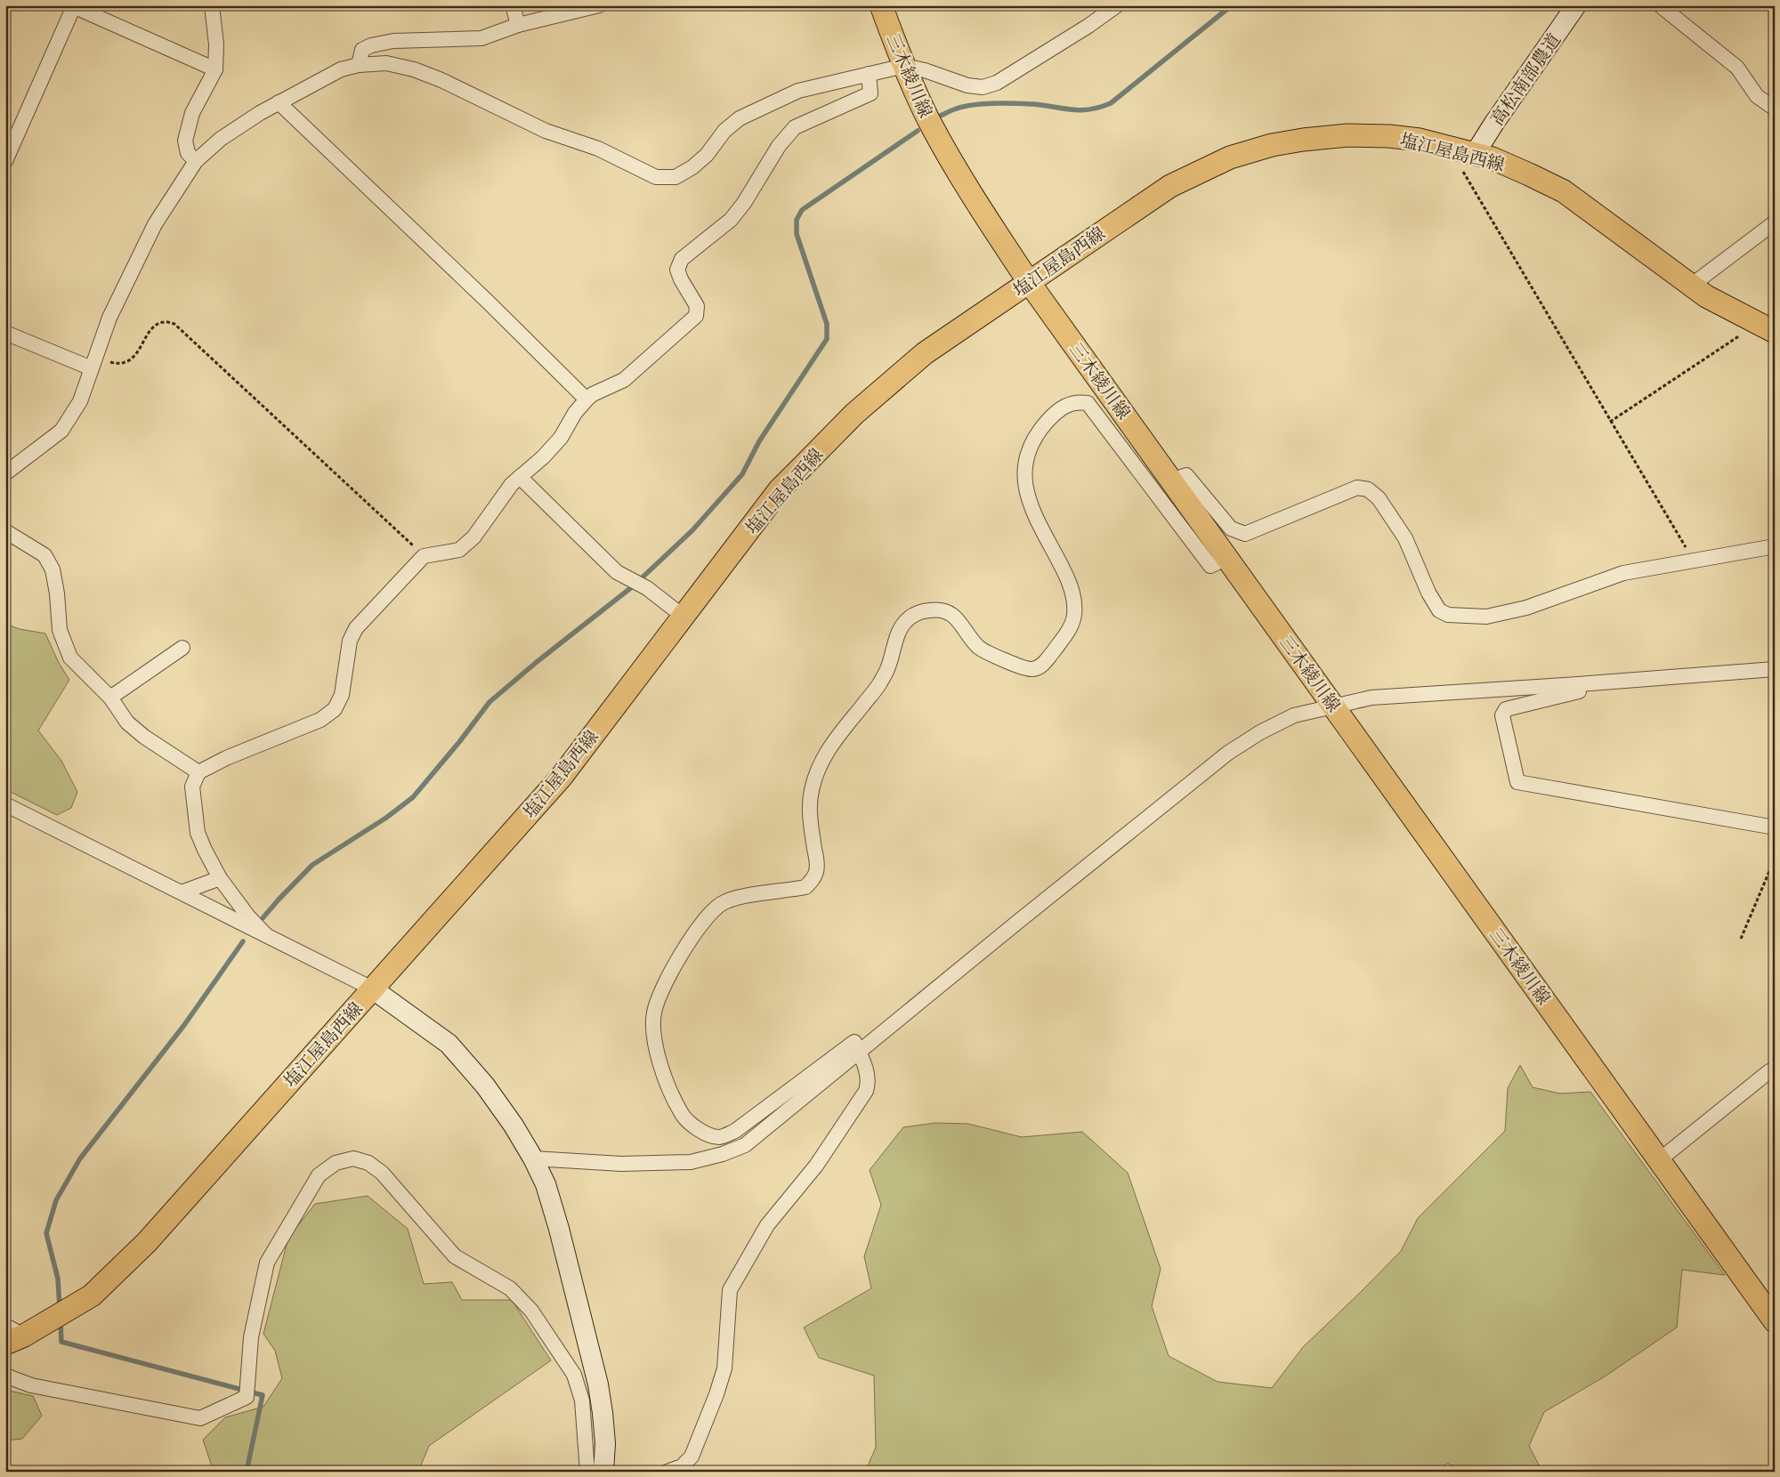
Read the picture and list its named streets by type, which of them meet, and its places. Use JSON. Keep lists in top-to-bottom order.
{
  "streets": {
    "main road": ["三木綾川線", "塩江屋島西線"],
    "street": ["高松南部農道"]
  },
  "crossings": [
    ["三木綾川線", "塩江屋島西線"],
    ["高松南部農道", "塩江屋島西線"]
  ]
}
